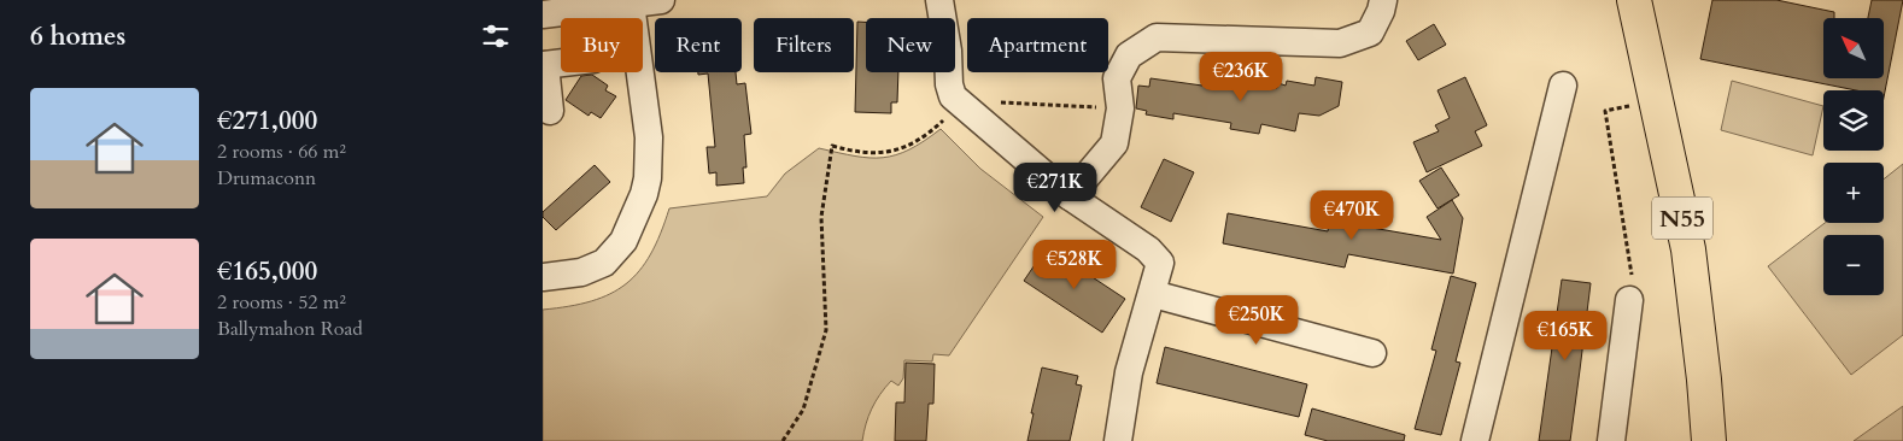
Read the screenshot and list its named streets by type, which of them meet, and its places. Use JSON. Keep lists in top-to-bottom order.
{
  "streets": {
    "main road": ["N55"]
  },
  "north": "top left",
  "page": {
    "heading": "6 homes",
    "map_buttons": ["+", "−"],
    "chip": [
      "Buy",
      "Rent",
      "Filters",
      "New",
      "Apartment"
    ],
    "price": [
      "€236K",
      "€271K",
      "€470K",
      "€528K",
      "€250K",
      "€165K"
    ],
    "list": [
      {
        "name": "€271,000",
        "note": "2 rooms · 66 m² · Drumaconn"
      },
      {
        "name": "€165,000",
        "note": "2 rooms · 52 m² · Ballymahon Road"
      }
    ]
  }
}
